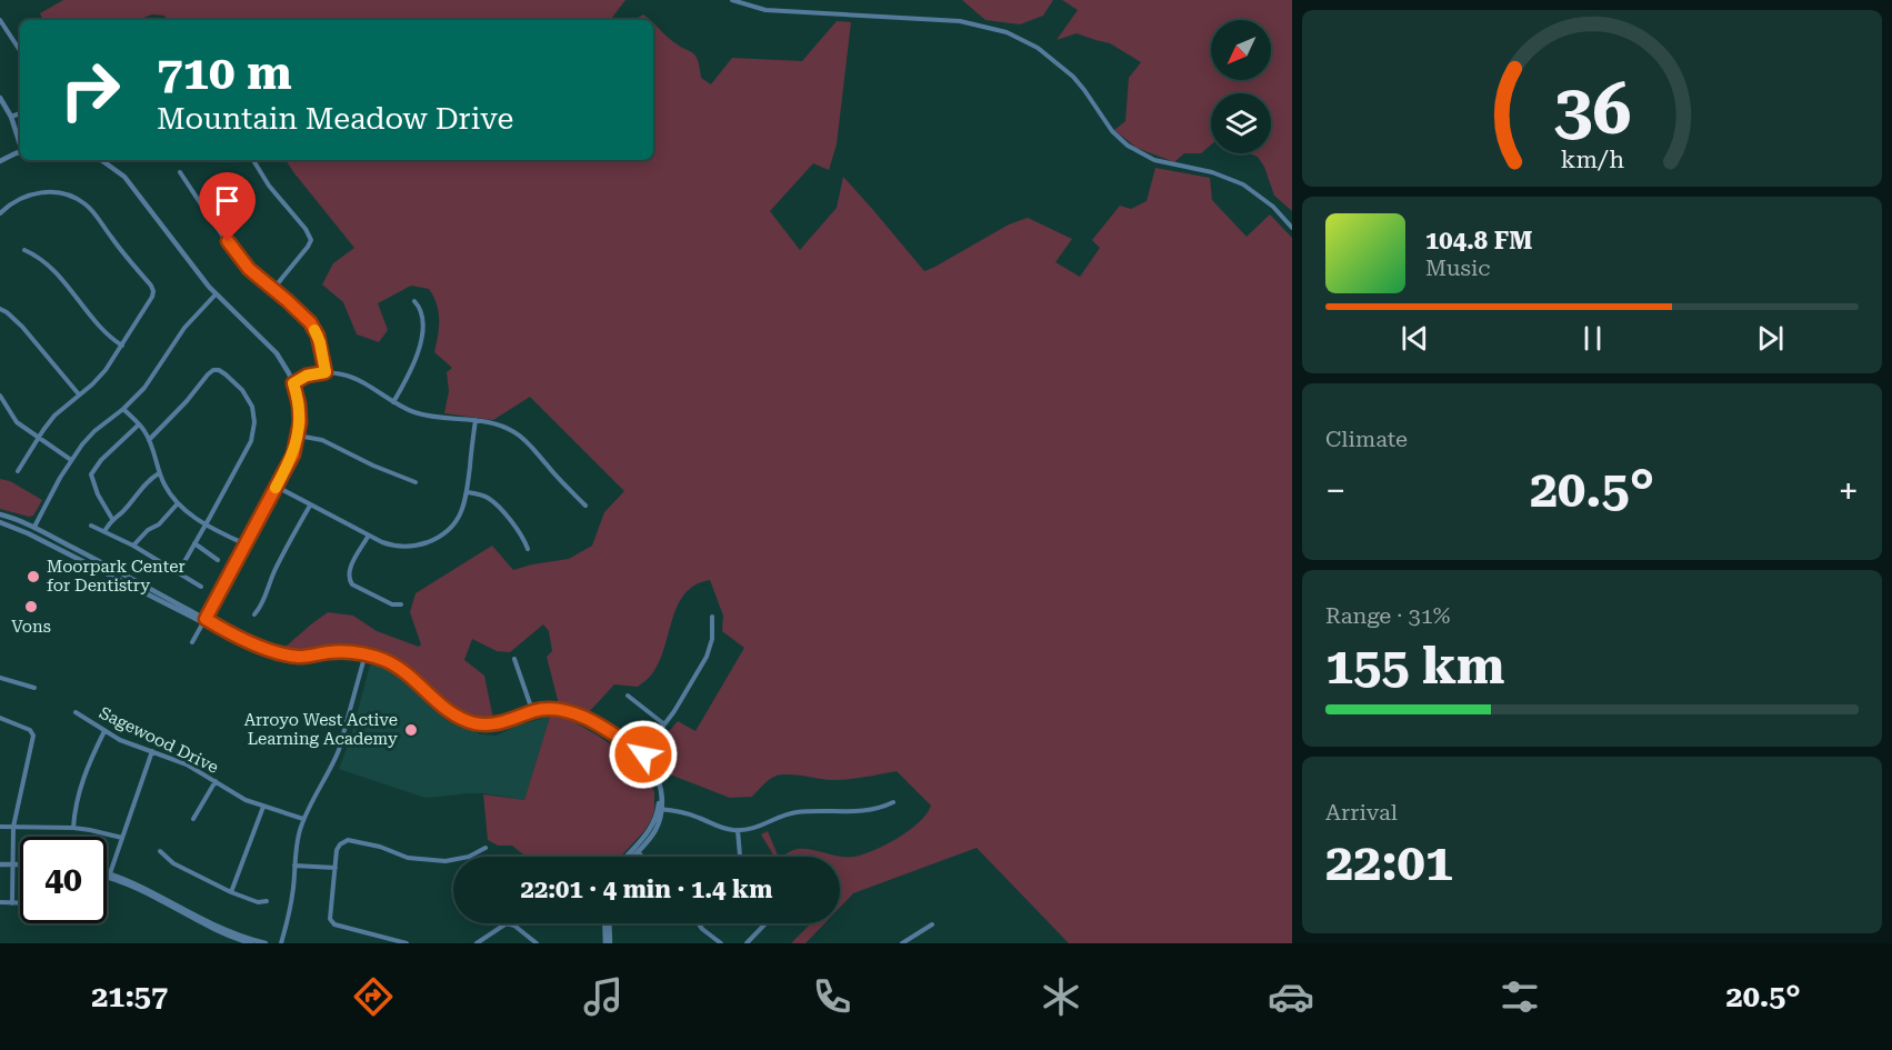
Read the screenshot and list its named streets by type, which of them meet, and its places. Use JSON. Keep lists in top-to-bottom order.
{
  "streets": {
    "street": ["Sagewood Drive"]
  },
  "places": ["Moorpark Center for Dentistry", "Vons", "Arroyo West Active Learning Academy"],
  "north": "bottom left",
  "page": {
    "turn": ["710 m", "Mountain Meadow Drive"],
    "song": ["104.8 FM", "Music"],
    "tile": [
      "Climate",
      ["Range · 31%", "155 km"],
      ["Arrival", "22:01"]
    ],
    "heat": ["−", "20.5°", "+"],
    "limit": "40",
    "trip": "22:01 · 4 min · 1.4 km",
    "tabs": ["21:57", "20.5°"],
    "gauge": ["36", "km/h"]
  }
}
